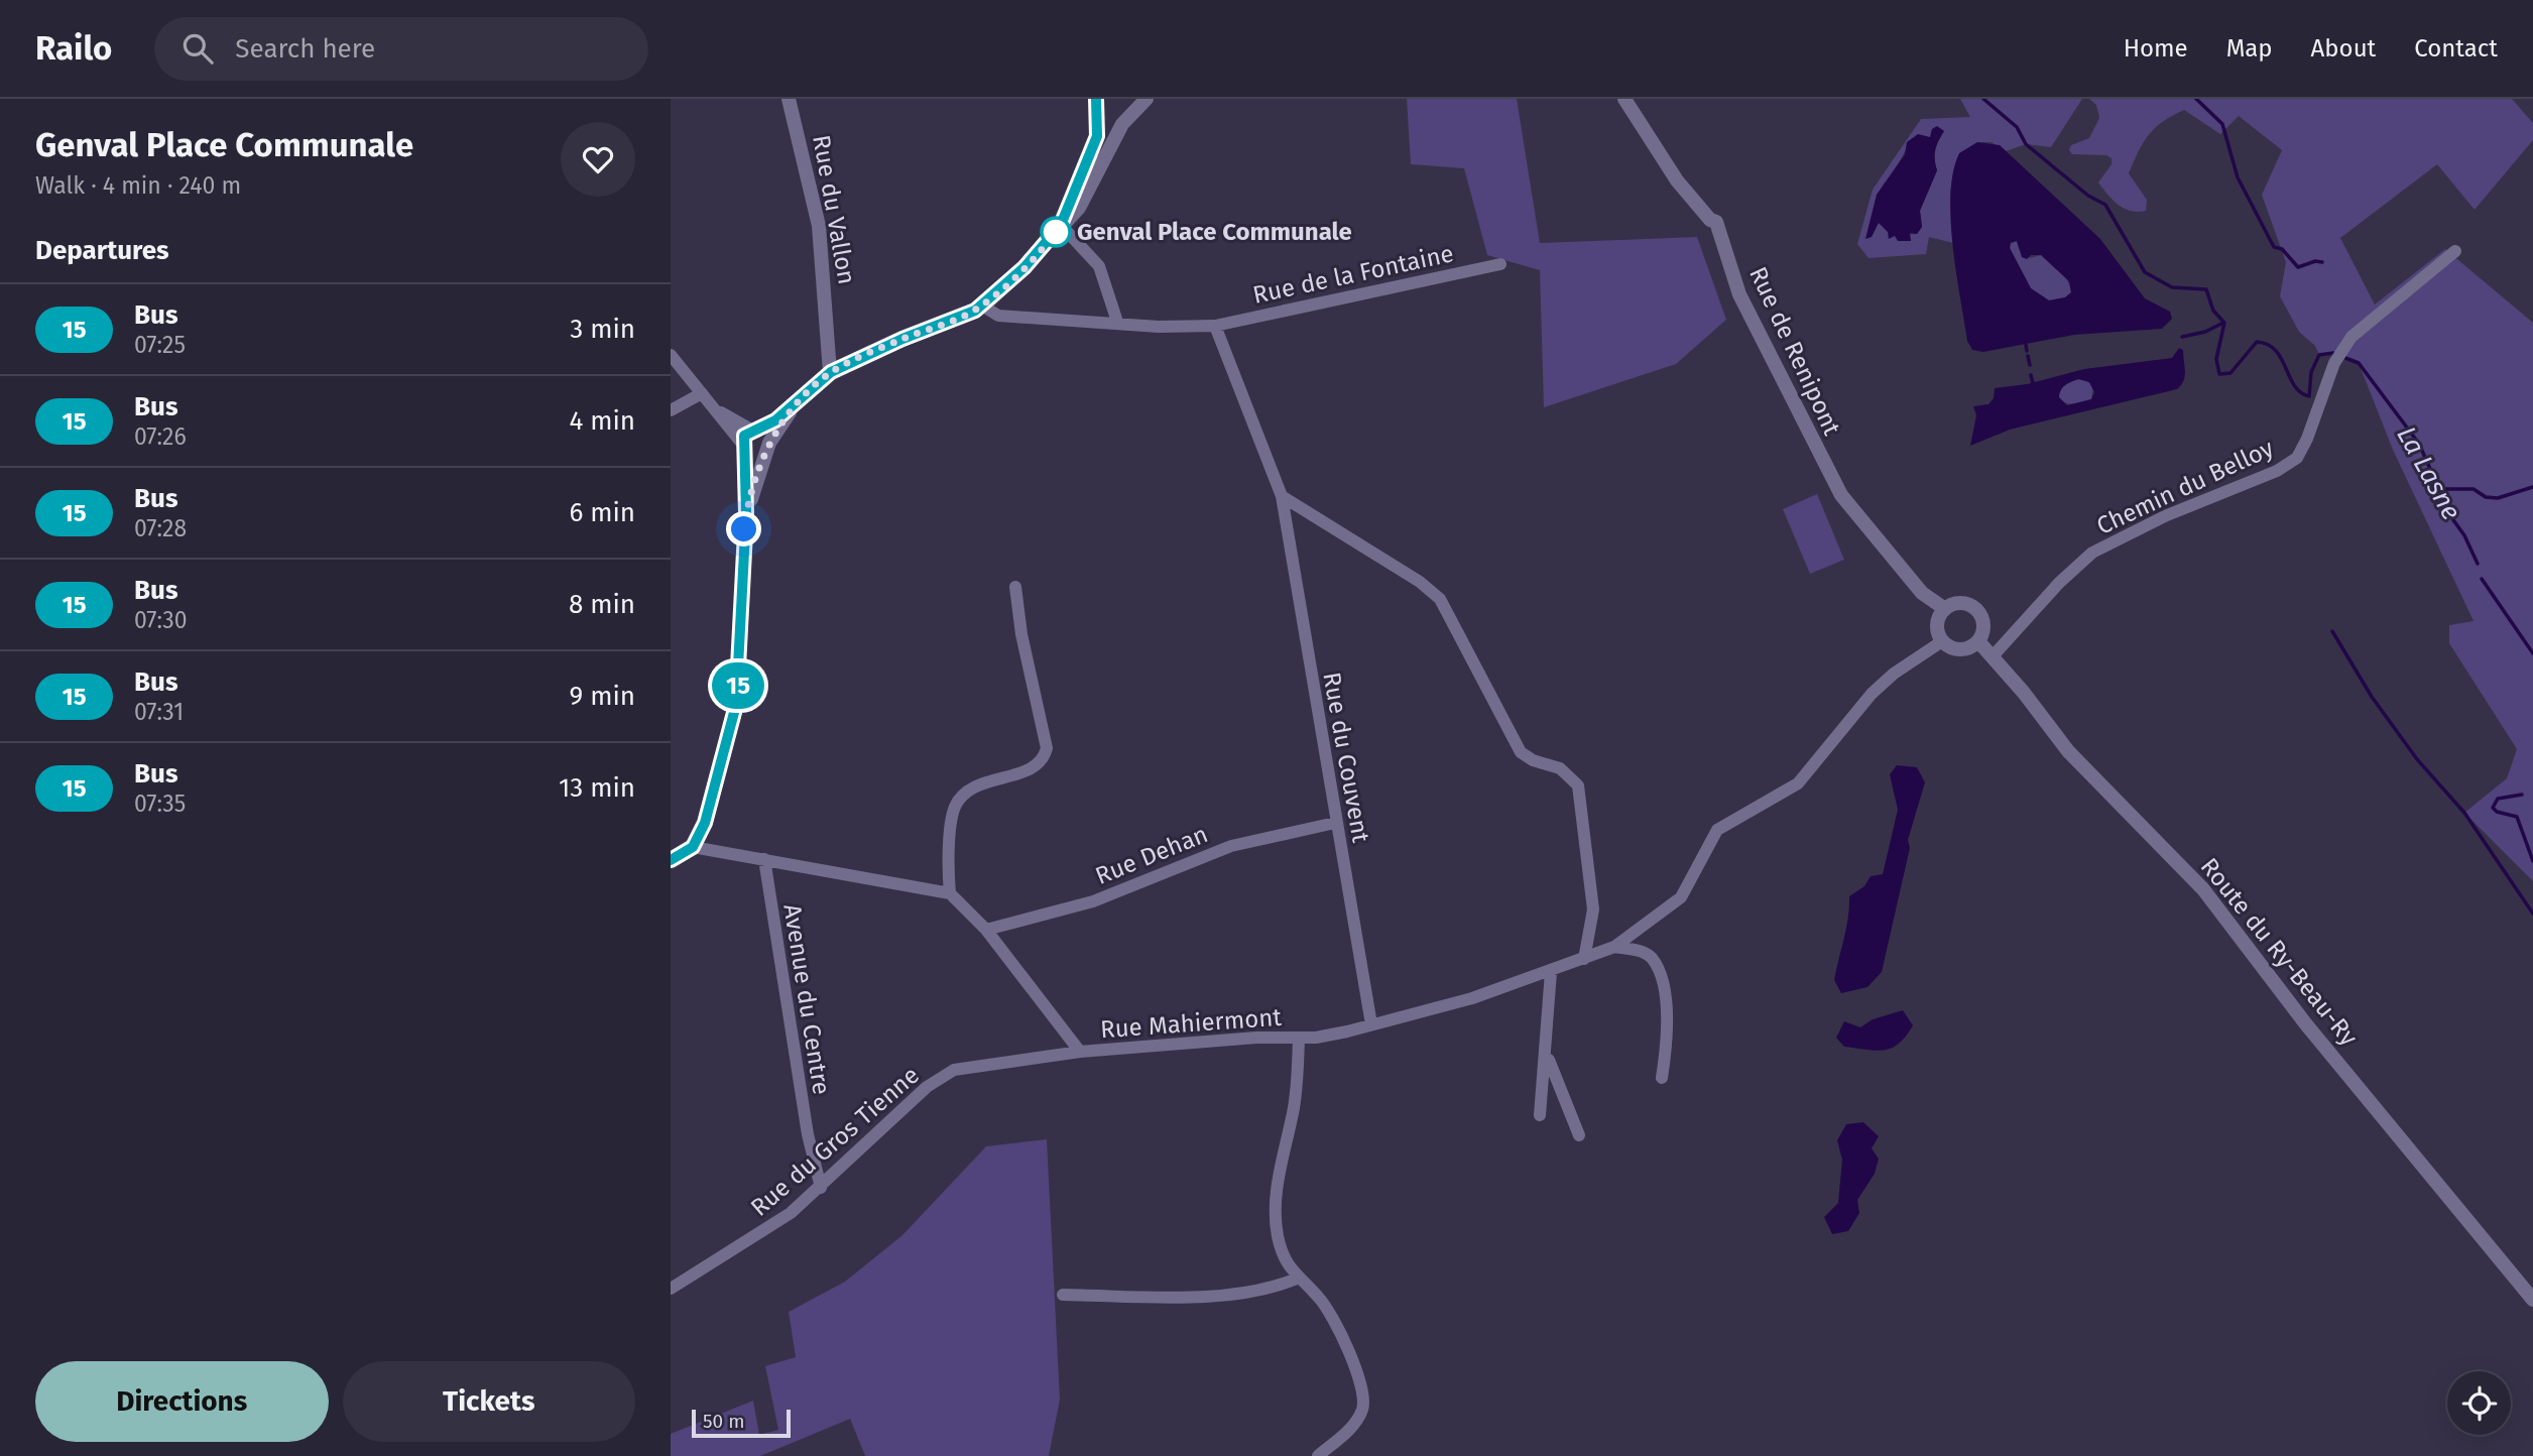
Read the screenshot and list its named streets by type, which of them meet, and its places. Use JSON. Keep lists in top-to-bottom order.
{
  "streets": {
    "street": [
      "Rue du Vallon",
      "Rue de la Fontaine",
      "Rue de Renipont",
      "Chemin du Belloy",
      "Rue du Couvent",
      "Rue Dehan",
      "Route du Ry-Beau-Ry",
      "Avenue du Centre",
      "Rue Mahiermont",
      "Rue du Gros Tienne"
    ]
  },
  "crossings": [
    ["Rue de la Fontaine", "Rue du Couvent"],
    ["Rue de Renipont", "Route du Ry-Beau-Ry"],
    ["Rue de Renipont", "Rue Mahiermont"],
    ["Chemin du Belloy", "Route du Ry-Beau-Ry"],
    ["Rue du Couvent", "Rue Dehan"],
    ["Rue du Couvent", "Rue Mahiermont"],
    ["Rue Dehan", "Rue Mahiermont"],
    ["Route du Ry-Beau-Ry", "Rue Mahiermont"],
    ["Avenue du Centre", "Rue du Gros Tienne"],
    ["Rue Mahiermont", "Rue du Gros Tienne"]
  ],
  "water": ["La Lasne"],
  "places": ["Genval Place Communale"],
  "lines": ["bus line 15"],
  "scale_bar": "50 m",
  "page": {
    "header": "Railo",
    "search": "Search here",
    "nav": [
      "Home",
      "Map",
      "About",
      "Contact"
    ],
    "heading": [
      ["Genval Place Communale", "Walk · 4 min · 240 m"],
      "Departures"
    ],
    "on_map": "15",
    "list": [
      {
        "mark": "15",
        "name": "Bus",
        "note": "07:25",
        "value": "3 min"
      },
      {
        "mark": "15",
        "name": "Bus",
        "note": "07:26",
        "value": "4 min"
      },
      {
        "mark": "15",
        "name": "Bus",
        "note": "07:28",
        "value": "6 min"
      },
      {
        "mark": "15",
        "name": "Bus",
        "note": "07:30",
        "value": "8 min"
      },
      {
        "mark": "15",
        "name": "Bus",
        "note": "07:31",
        "value": "9 min"
      },
      {
        "mark": "15",
        "name": "Bus",
        "note": "07:35",
        "value": "13 min"
      }
    ],
    "buttons": ["Directions", "Tickets"],
    "scale": "50 m"
  }
}
